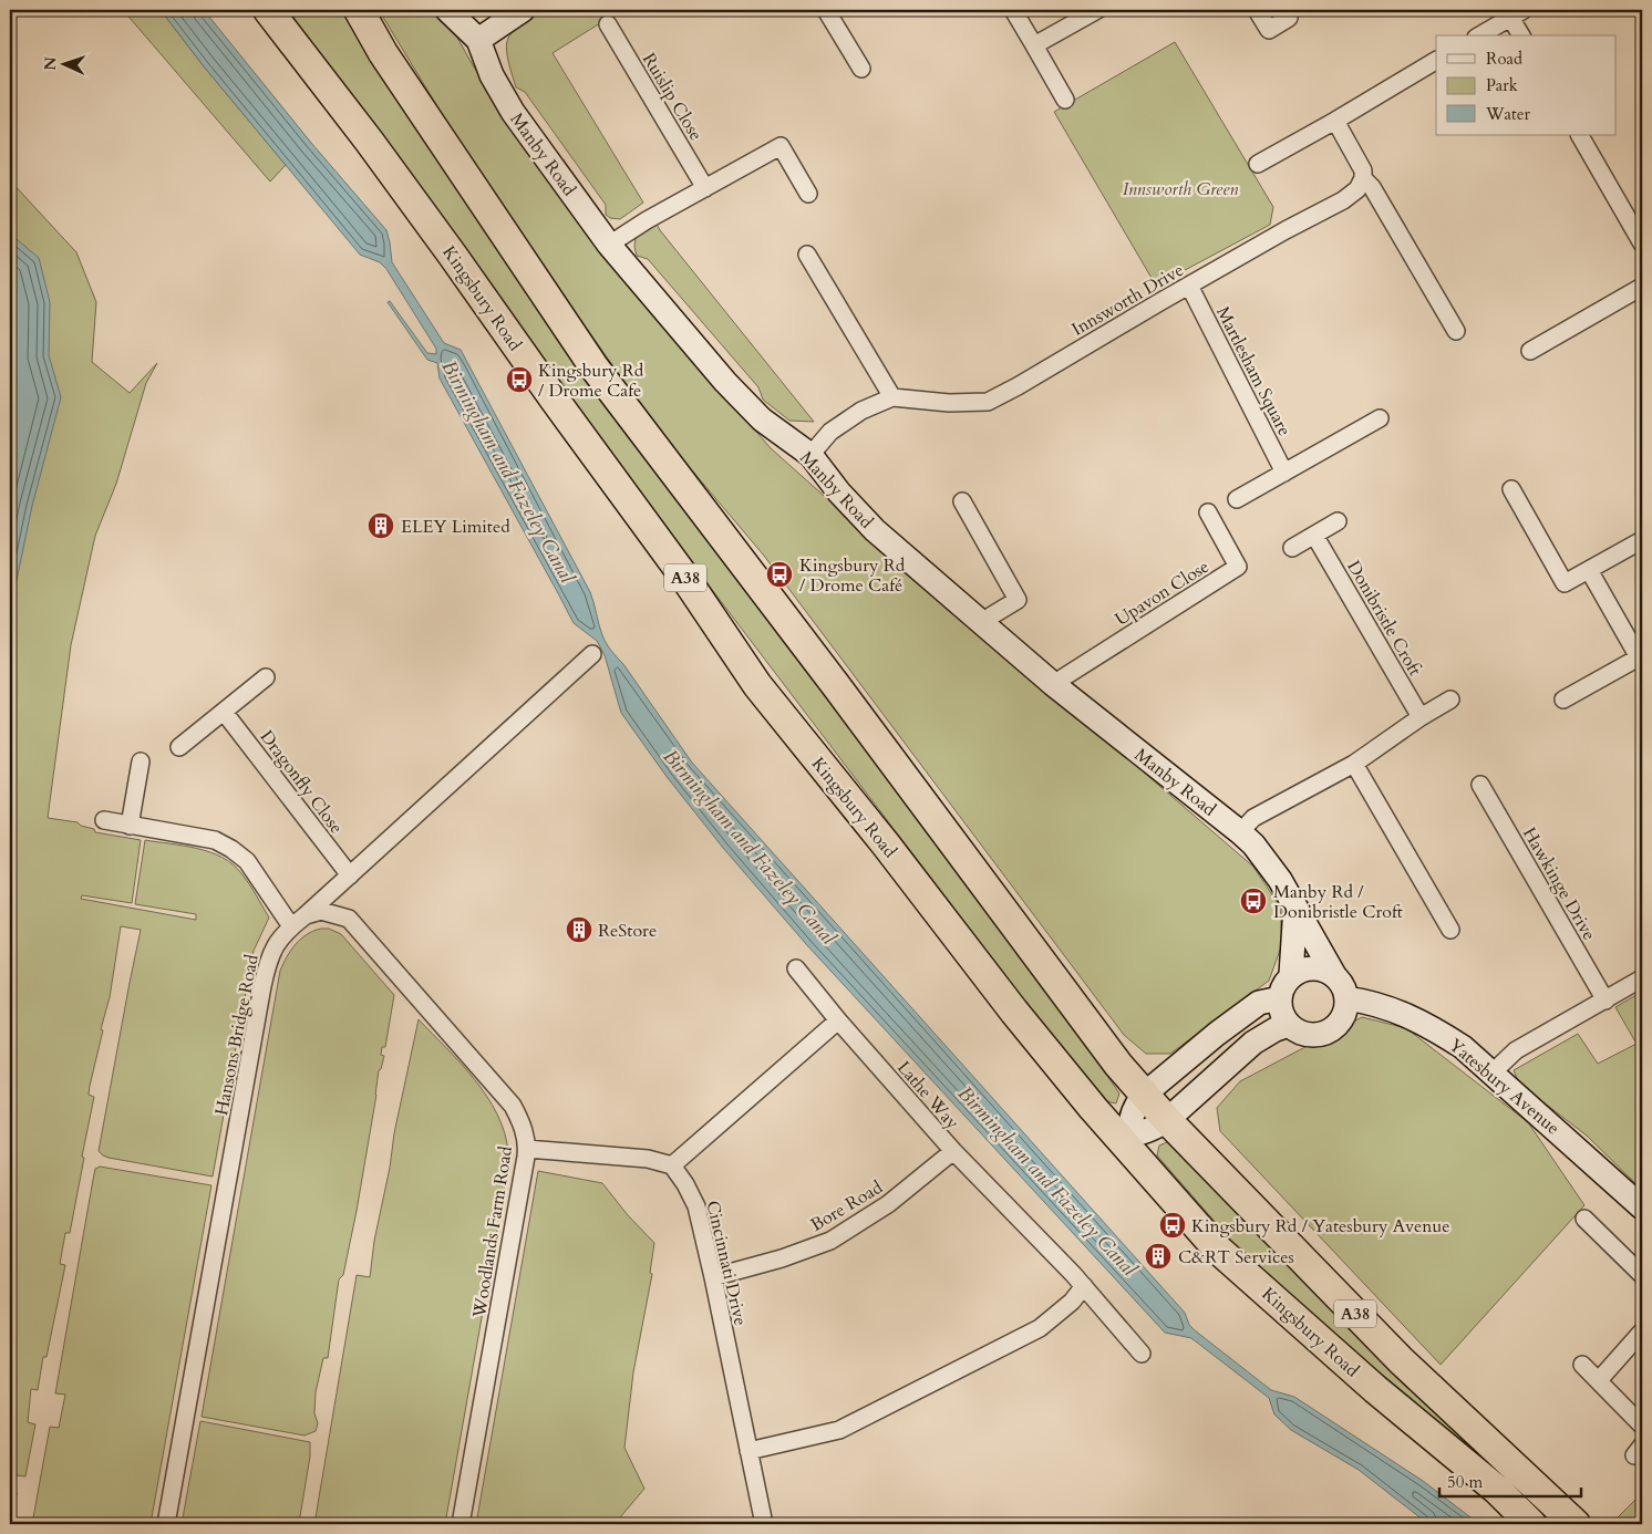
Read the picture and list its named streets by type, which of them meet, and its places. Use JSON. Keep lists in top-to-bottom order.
{
  "streets": {
    "highway": ["Kingsbury Road", "A38"],
    "street": [
      "Ruislip Close",
      "Manby Road",
      "Innsworth Drive",
      "Martlesham Square",
      "Upavon Close",
      "Donibristle Croft",
      "Dragonfly Close",
      "Hawkinge Drive",
      "Hansons Bridge Road",
      "Yatesbury Avenue",
      "Lathe Way",
      "Bore Road",
      "Woodlands Farm Road",
      "Cincinnati Drive"
    ]
  },
  "crossings": [
    ["Manby Road", "Innsworth Drive"],
    ["Manby Road", "Upavon Close"],
    ["Manby Road", "Yatesbury Avenue"],
    ["Innsworth Drive", "Martlesham Square"],
    ["Dragonfly Close", "Hansons Bridge Road"],
    ["Hansons Bridge Road", "Woodlands Farm Road"],
    ["Lathe Way", "Bore Road"],
    ["Bore Road", "Cincinnati Drive"]
  ],
  "water": ["Birmingham and Fazeley Canal"],
  "parks": ["Innsworth Green"],
  "places": {
    "bus stop": [
      "Kingsbury Rd / Drome Cafe",
      "Kingsbury Rd / Drome Café",
      "Manby Rd / Donibristle Croft",
      "Kingsbury Rd / Yatesbury Avenue"
    ],
    "building": ["ELEY Limited", "ReStore", "C&RT Services"]
  },
  "legend": ["Road", "Park", "Water"],
  "scale_bar": "50 m",
  "north": "left"
}
